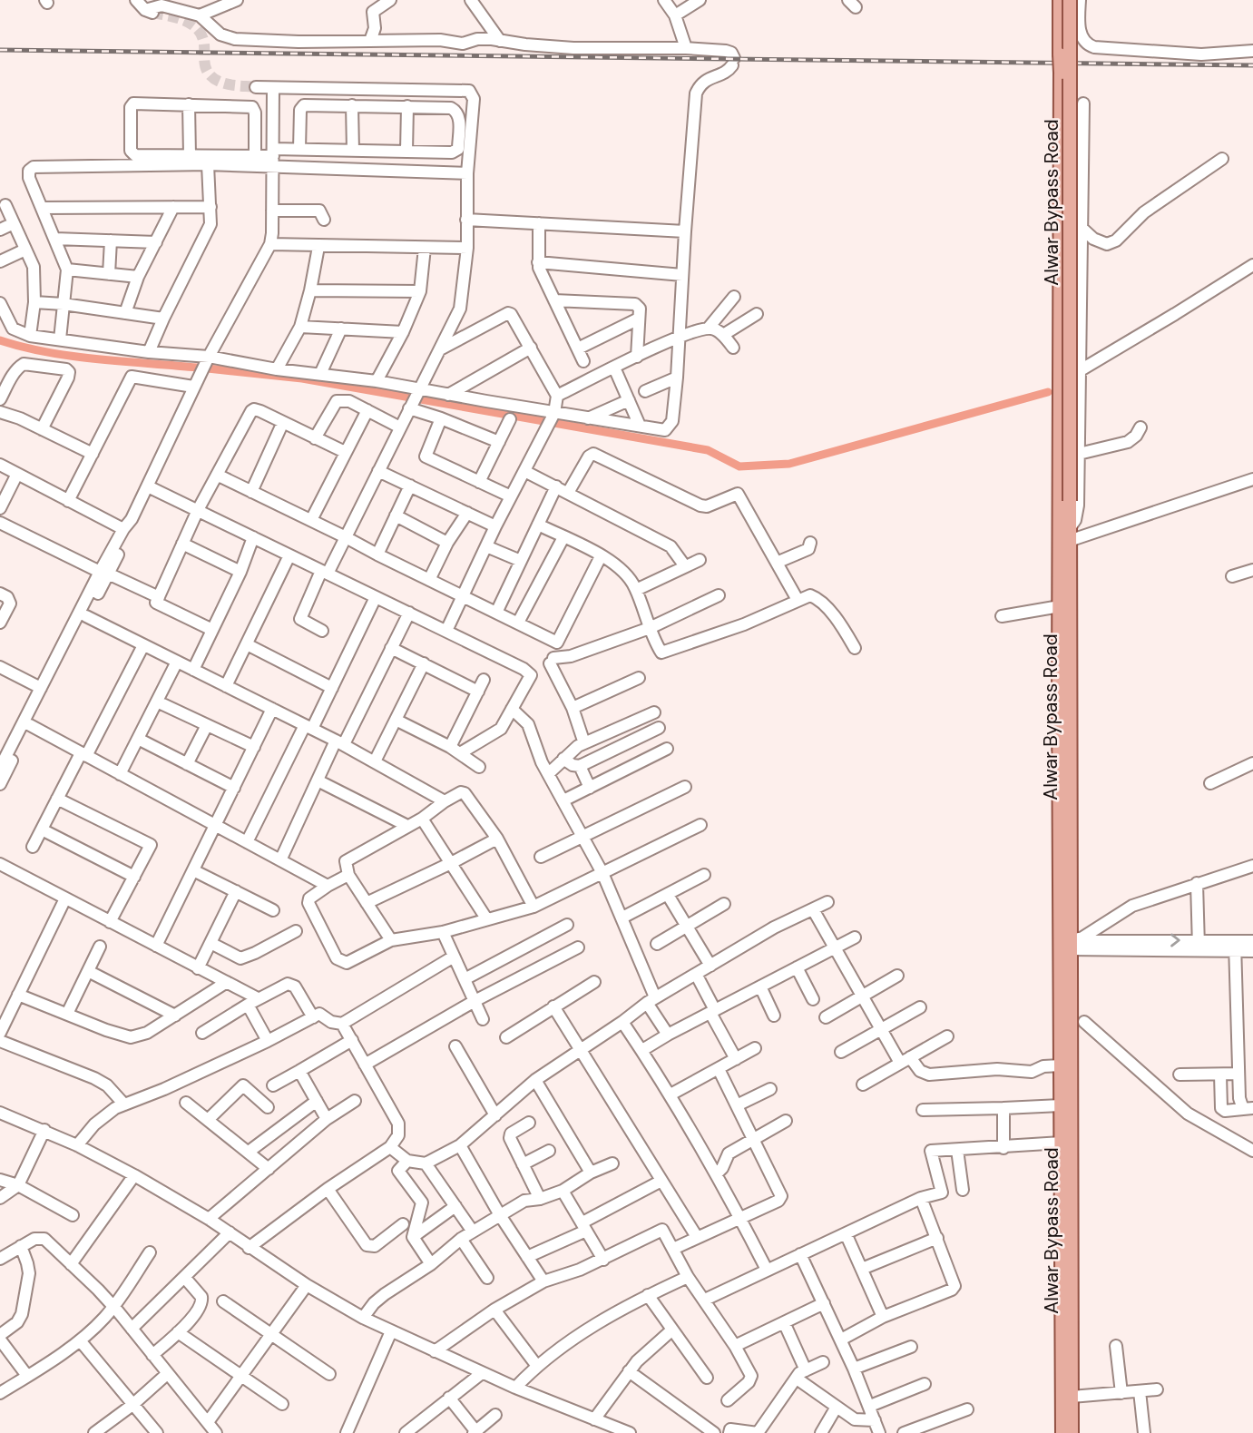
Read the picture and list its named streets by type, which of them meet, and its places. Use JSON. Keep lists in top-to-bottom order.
{
  "streets": {
    "main road": ["Alwar Bypass Road"]
  }
}
